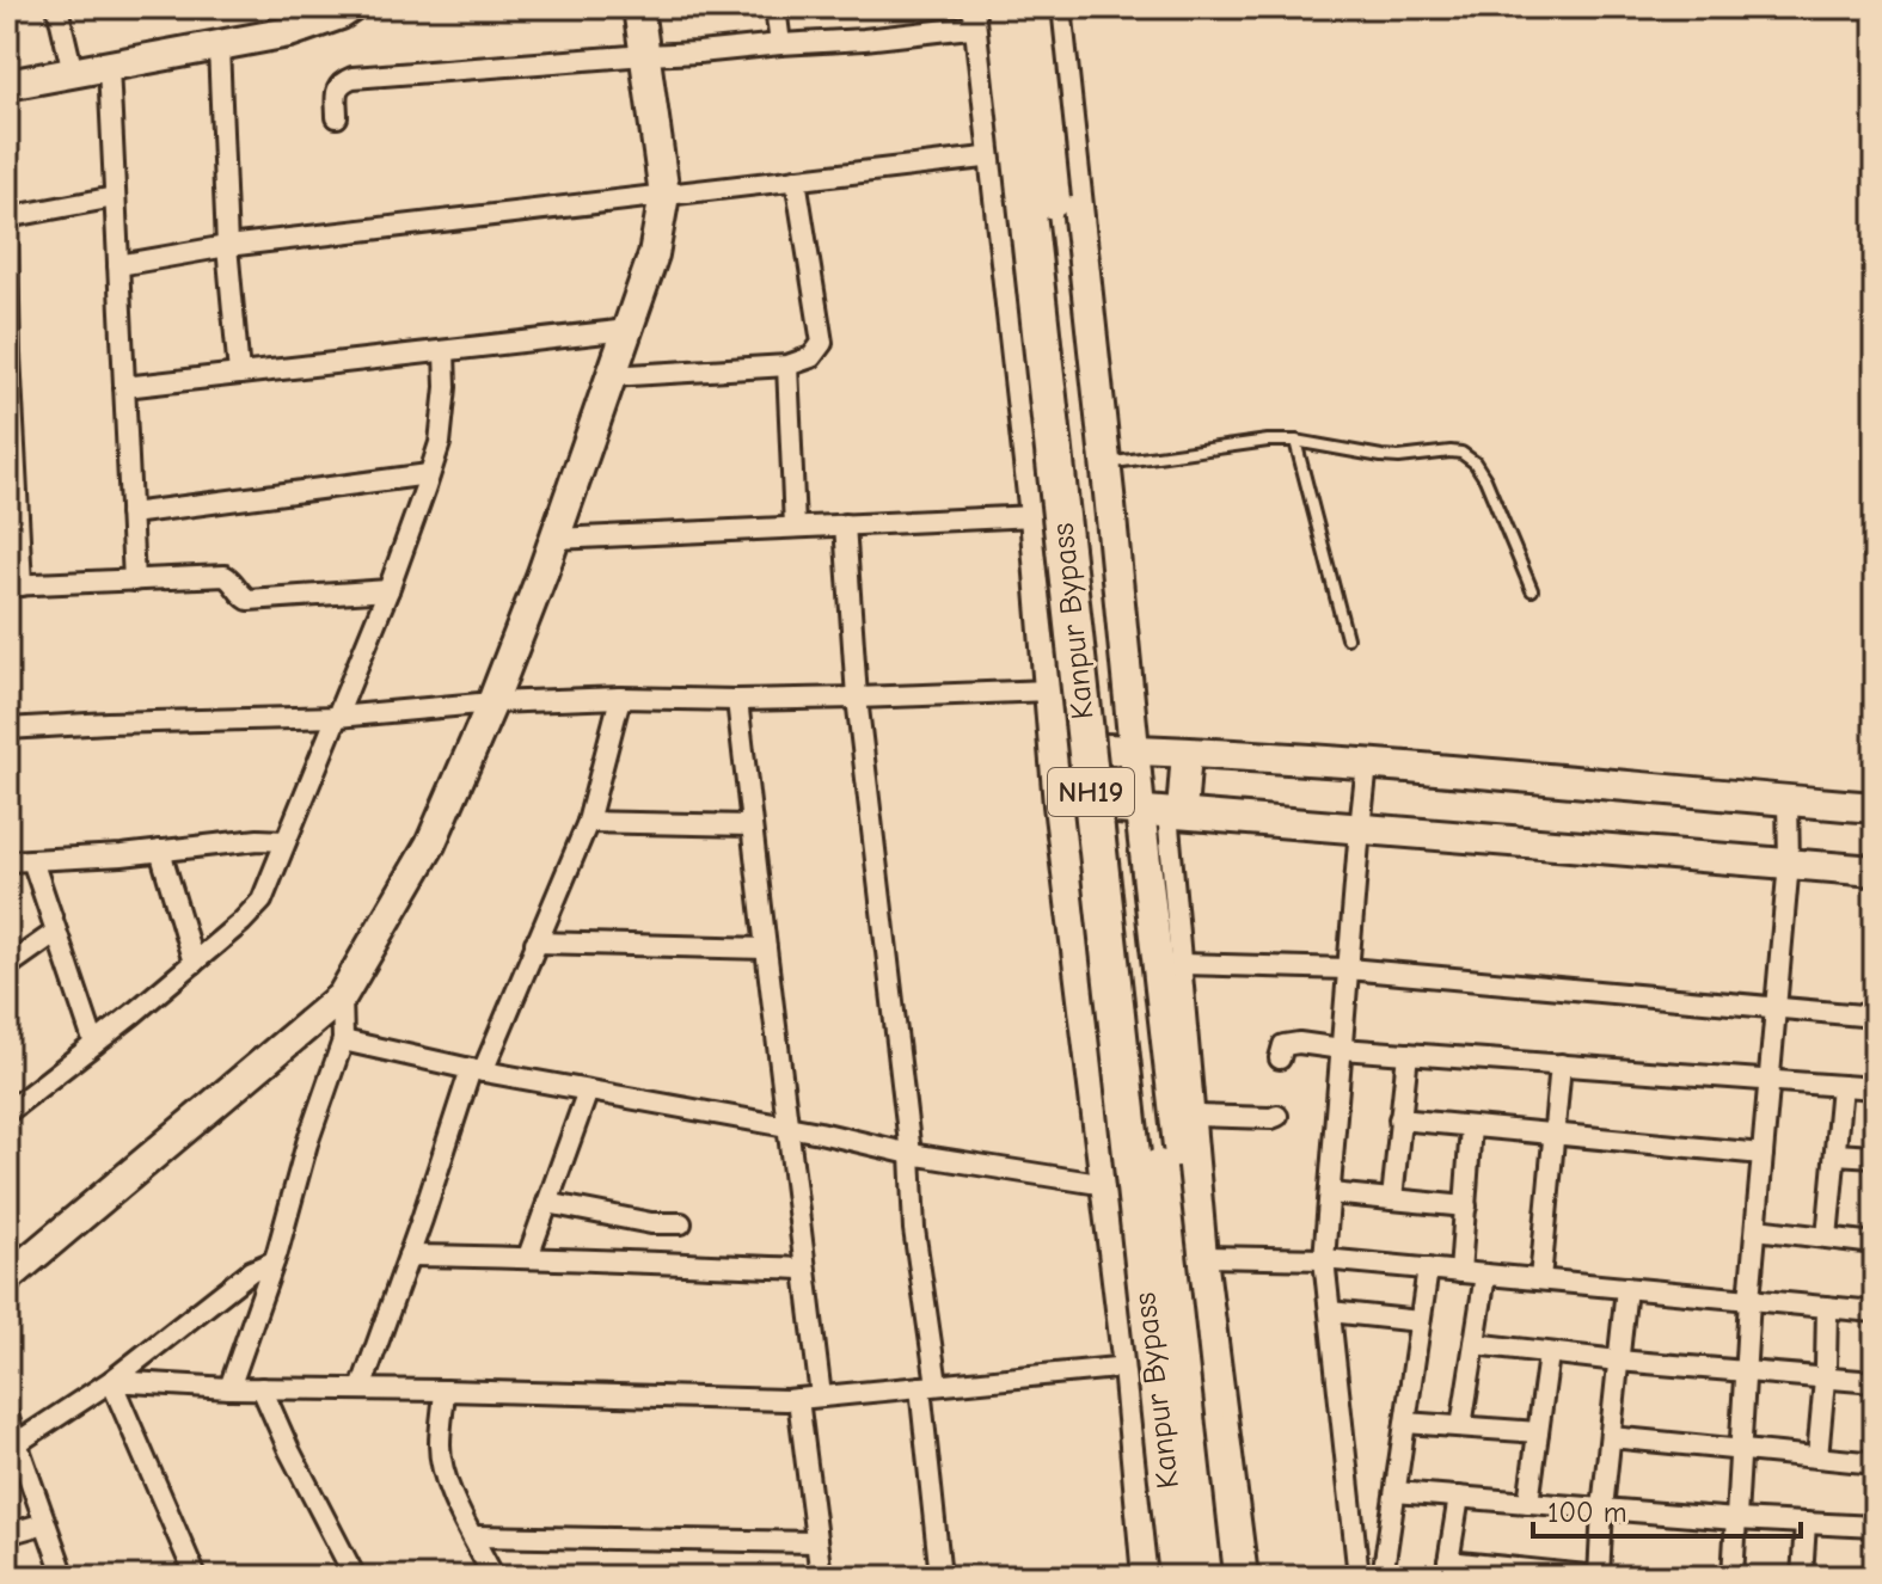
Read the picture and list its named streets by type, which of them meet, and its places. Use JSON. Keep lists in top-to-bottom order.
{
  "streets": {
    "highway": ["Kanpur Bypass", "NH19"]
  },
  "scale_bar": "100 m"
}
